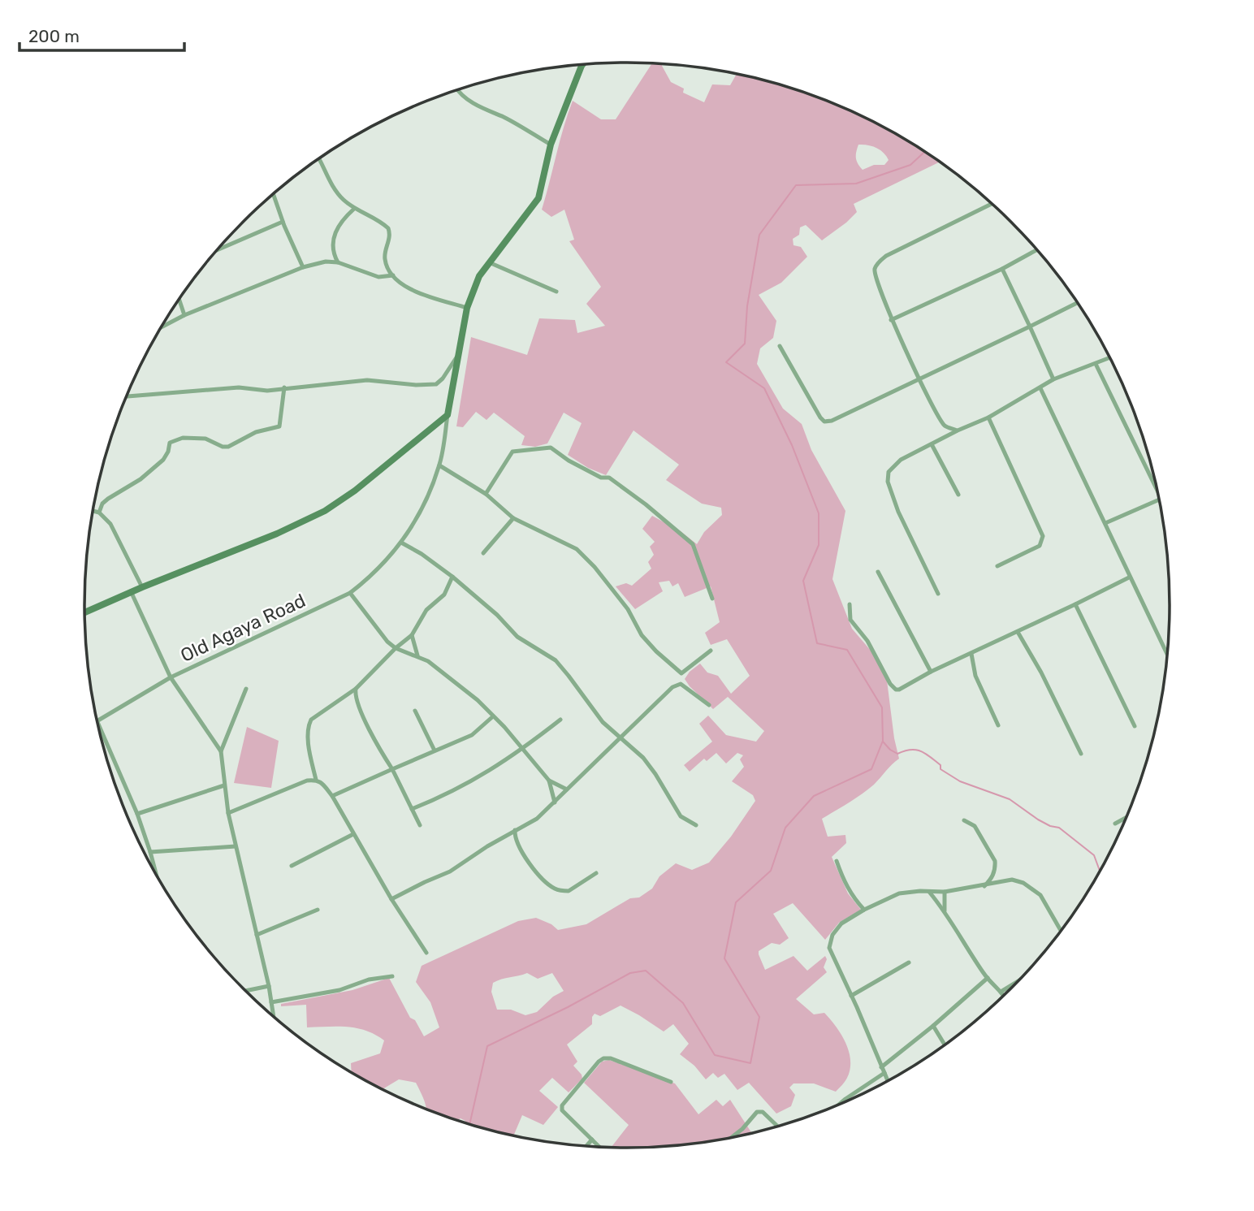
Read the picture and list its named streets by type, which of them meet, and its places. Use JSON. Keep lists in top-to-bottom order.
{
  "streets": {
    "street": ["Old Agaya Road"]
  },
  "scale_bar": "200 m"
}
